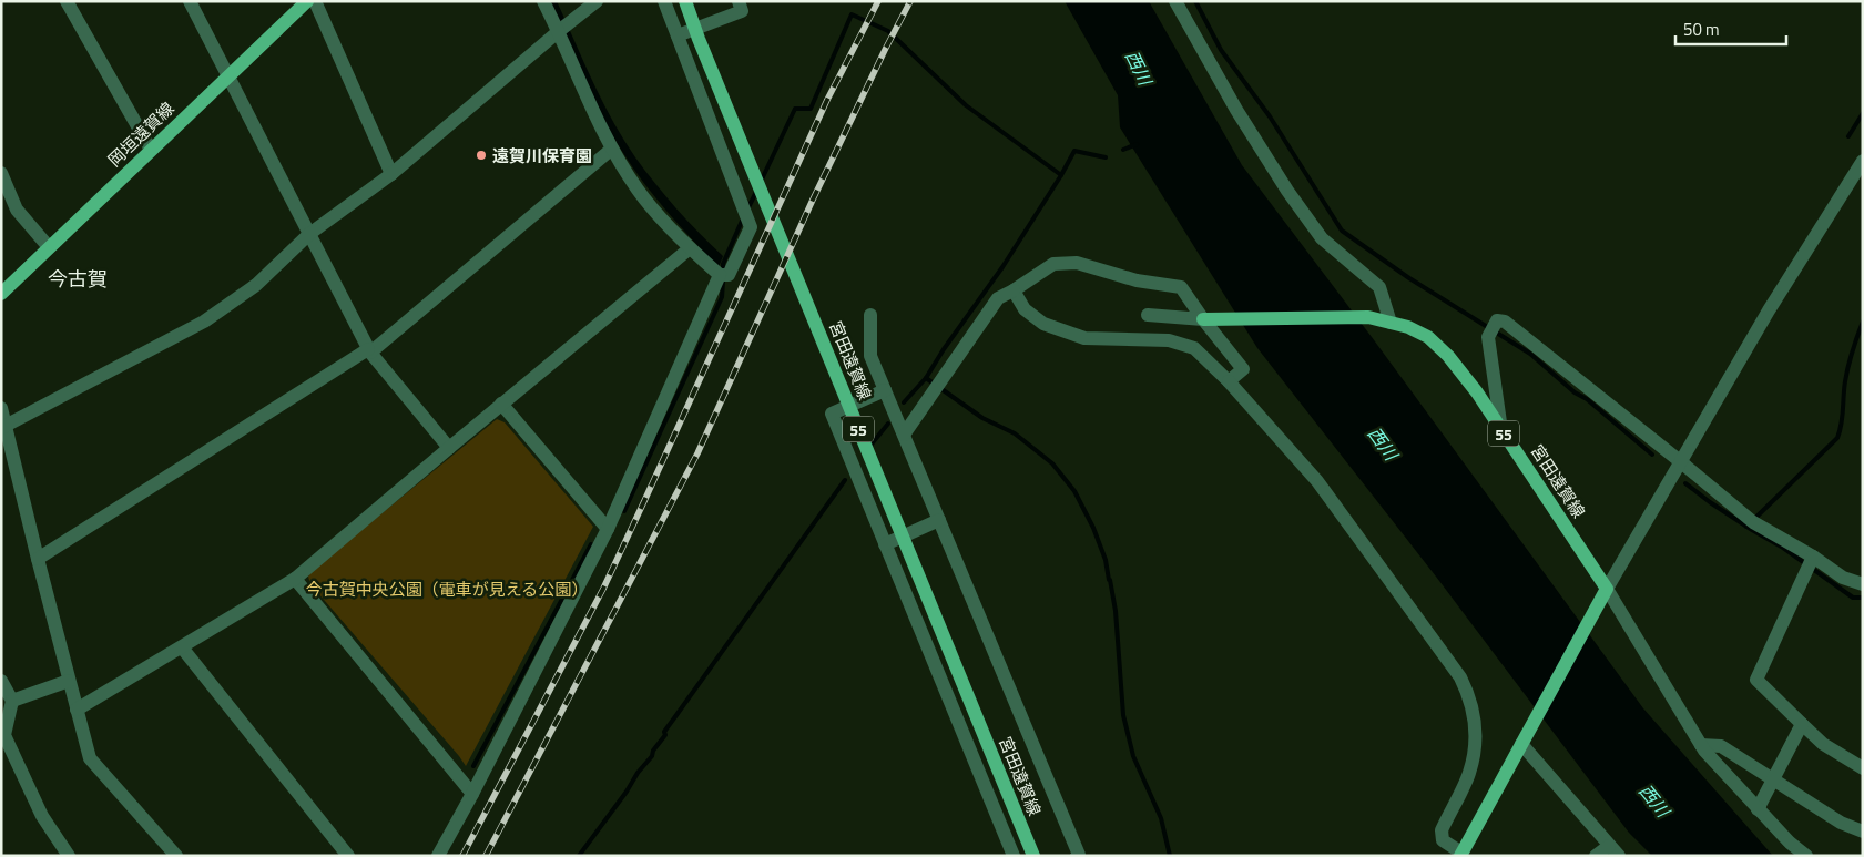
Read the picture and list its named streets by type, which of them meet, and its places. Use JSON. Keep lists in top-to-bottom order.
{
  "streets": {
    "main road": ["岡垣遠賀線", "宮田遠賀線", "55"]
  },
  "districts": ["今古賀"],
  "water": ["西川"],
  "parks": ["今古賀中央公園（電車が見える公園）"],
  "places": ["遠賀川保育園"],
  "scale_bar": "50 m"
}
